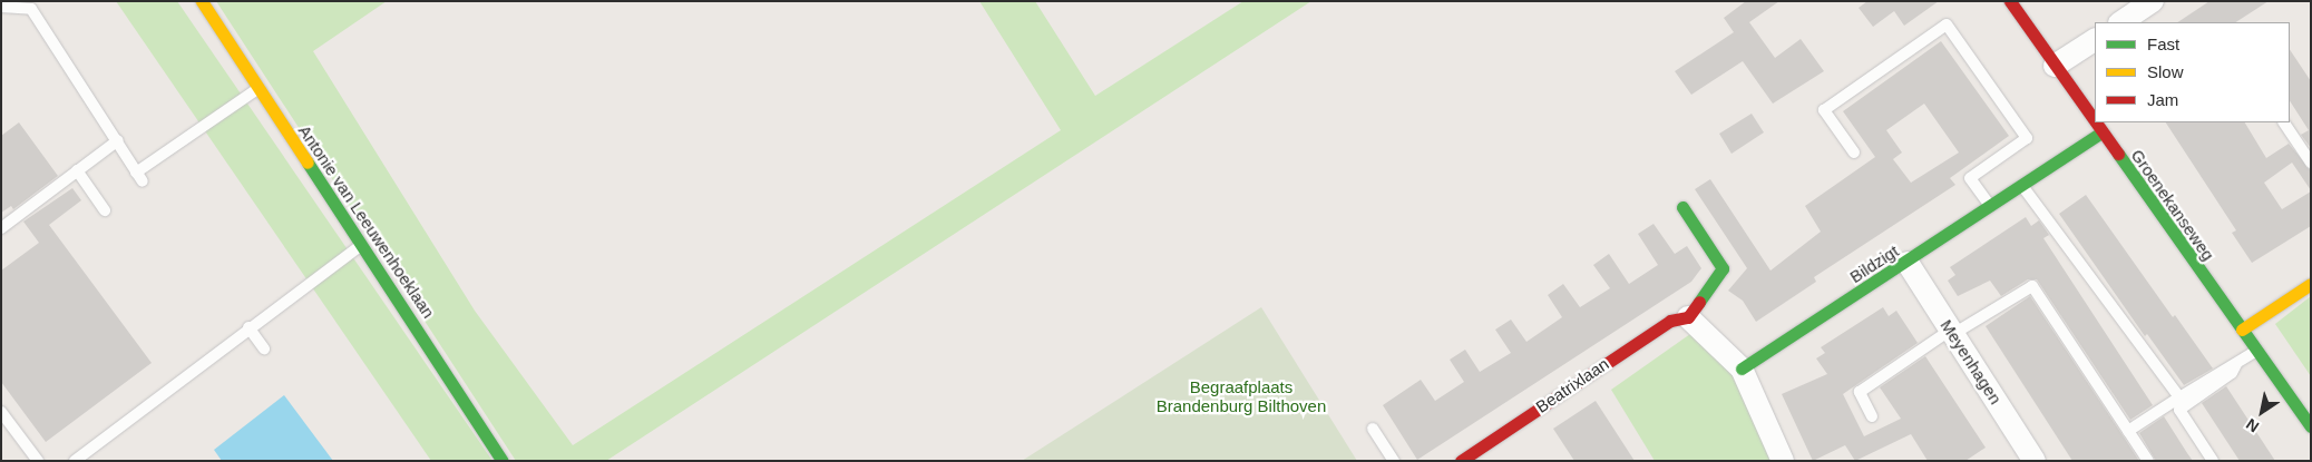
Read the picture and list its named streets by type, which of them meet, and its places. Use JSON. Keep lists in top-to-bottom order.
{
  "streets": {
    "street": [
      "Groenekanseweg",
      "Antonie van Leeuwenhoeklaan",
      "Bildzigt",
      "Meyenhagen",
      "Beatrixlaan"
    ]
  },
  "crossings": [
    ["Groenekanseweg", "Bildzigt"],
    ["Bildzigt", "Meyenhagen"]
  ],
  "parks": ["Begraafplaats Brandenburg Bilthoven"],
  "legend": ["Fast", "Slow", "Jam"],
  "north": "bottom left"
}
